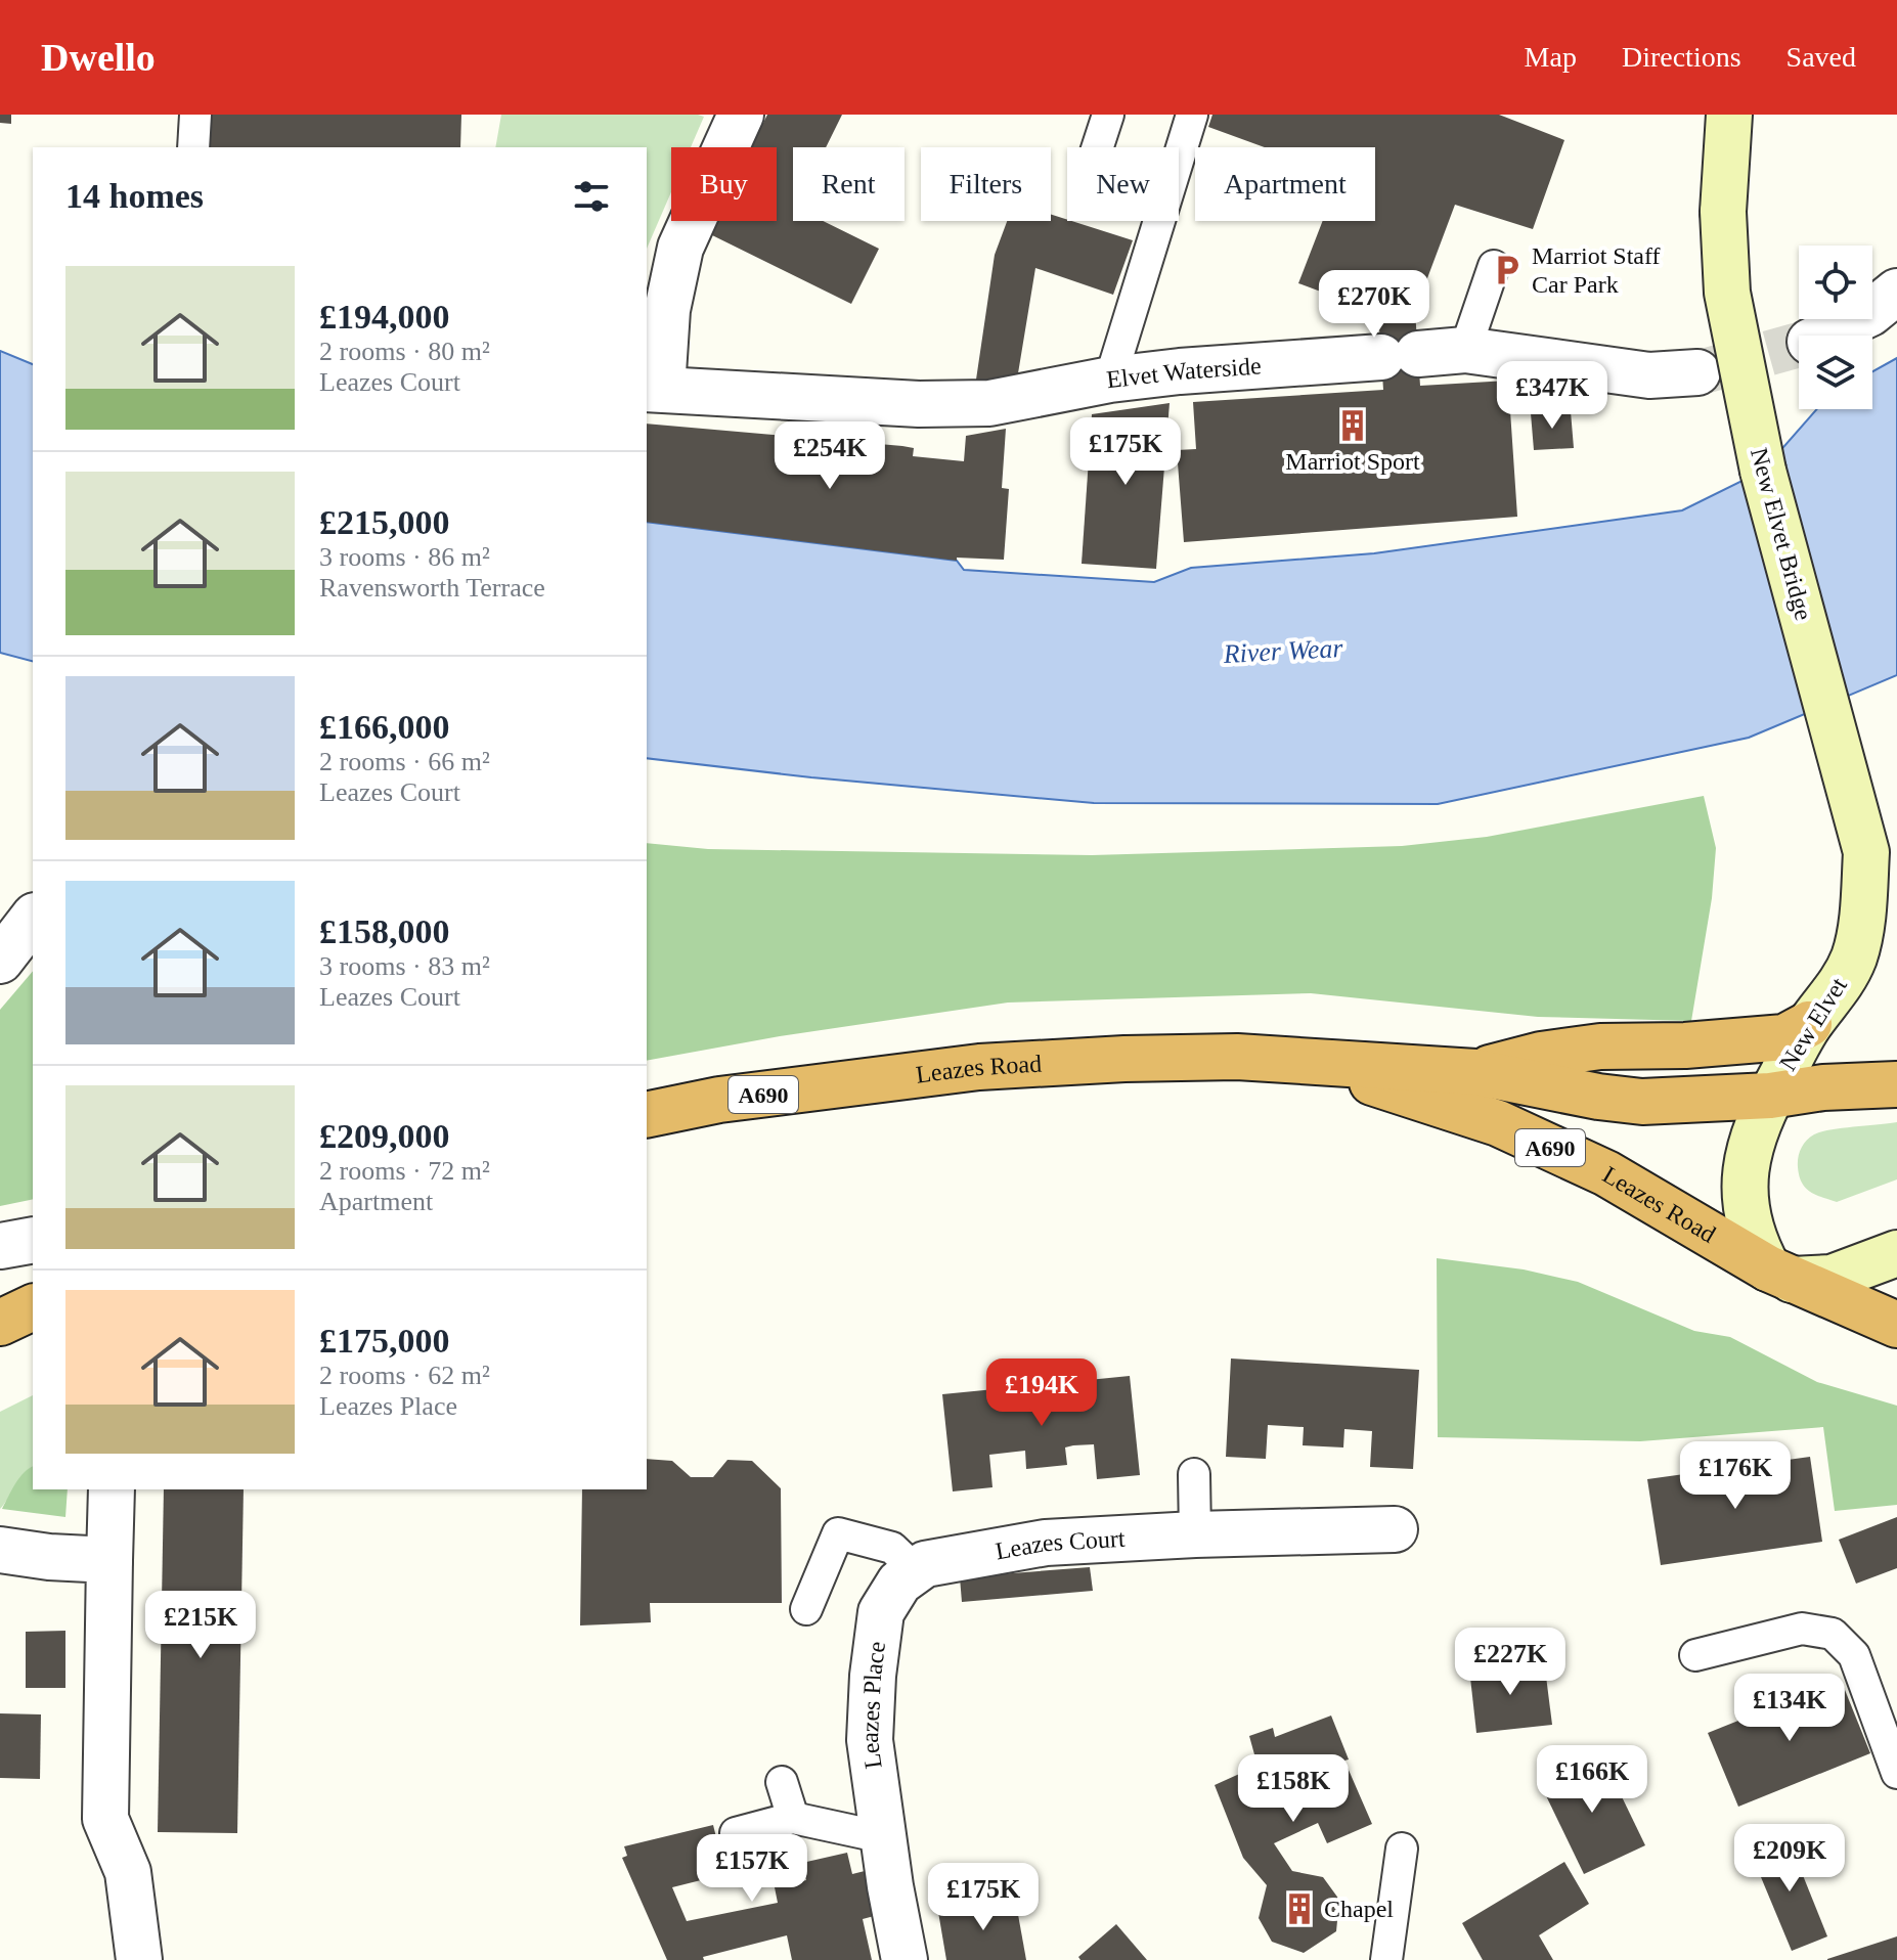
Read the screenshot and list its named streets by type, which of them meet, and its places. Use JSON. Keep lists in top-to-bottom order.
{
  "streets": {
    "highway": ["Leazes Road", "A690"],
    "street": [
      "Elvet Waterside",
      "New Elvet Bridge",
      "New Elvet",
      "Leazes Court",
      "Leazes Place"
    ]
  },
  "crossings": [
    ["New Elvet Bridge", "New Elvet"],
    ["New Elvet", "Leazes Road"],
    ["New Elvet", "A690"],
    ["Leazes Road", "A690"],
    ["Leazes Court", "Leazes Place"]
  ],
  "water": ["River Wear"],
  "places": {
    "parking": ["Marriot Staff Car Park"],
    "building": ["Marriot Sport", "Chapel"]
  },
  "page": {
    "header": "Dwello",
    "nav": ["Map", "Directions", "Saved"],
    "chip": [
      "Buy",
      "Rent",
      "Filters",
      "New",
      "Apartment"
    ],
    "heading": "14 homes",
    "list": [
      {
        "name": "£194,000",
        "note": "2 rooms · 80 m² · Leazes Court"
      },
      {
        "name": "£215,000",
        "note": "3 rooms · 86 m² · Ravensworth Terrace"
      },
      {
        "name": "£166,000",
        "note": "2 rooms · 66 m² · Leazes Court"
      },
      {
        "name": "£158,000",
        "note": "3 rooms · 83 m² · Leazes Court"
      },
      {
        "name": "£209,000",
        "note": "2 rooms · 72 m² · Apartment"
      },
      {
        "name": "£175,000",
        "note": "2 rooms · 62 m² · Leazes Place"
      }
    ],
    "price": [
      "£270K",
      "£347K",
      "£175K",
      "£254K",
      "£194K",
      "£176K",
      "£215K",
      "£227K",
      "£134K",
      "£166K",
      "£158K",
      "£209K",
      "£157K",
      "£175K"
    ]
  }
}
